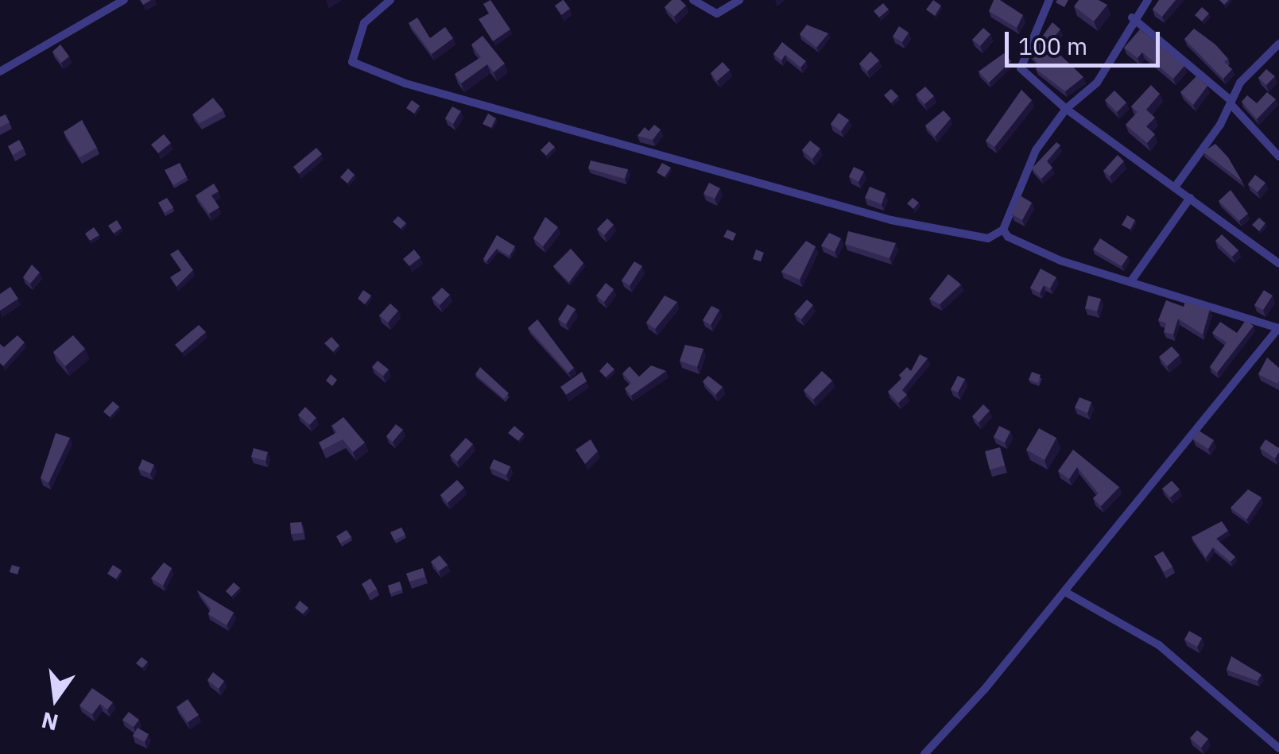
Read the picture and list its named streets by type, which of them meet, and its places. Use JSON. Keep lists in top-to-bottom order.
{
  "scale_bar": "100 m",
  "north": "bottom"
}
